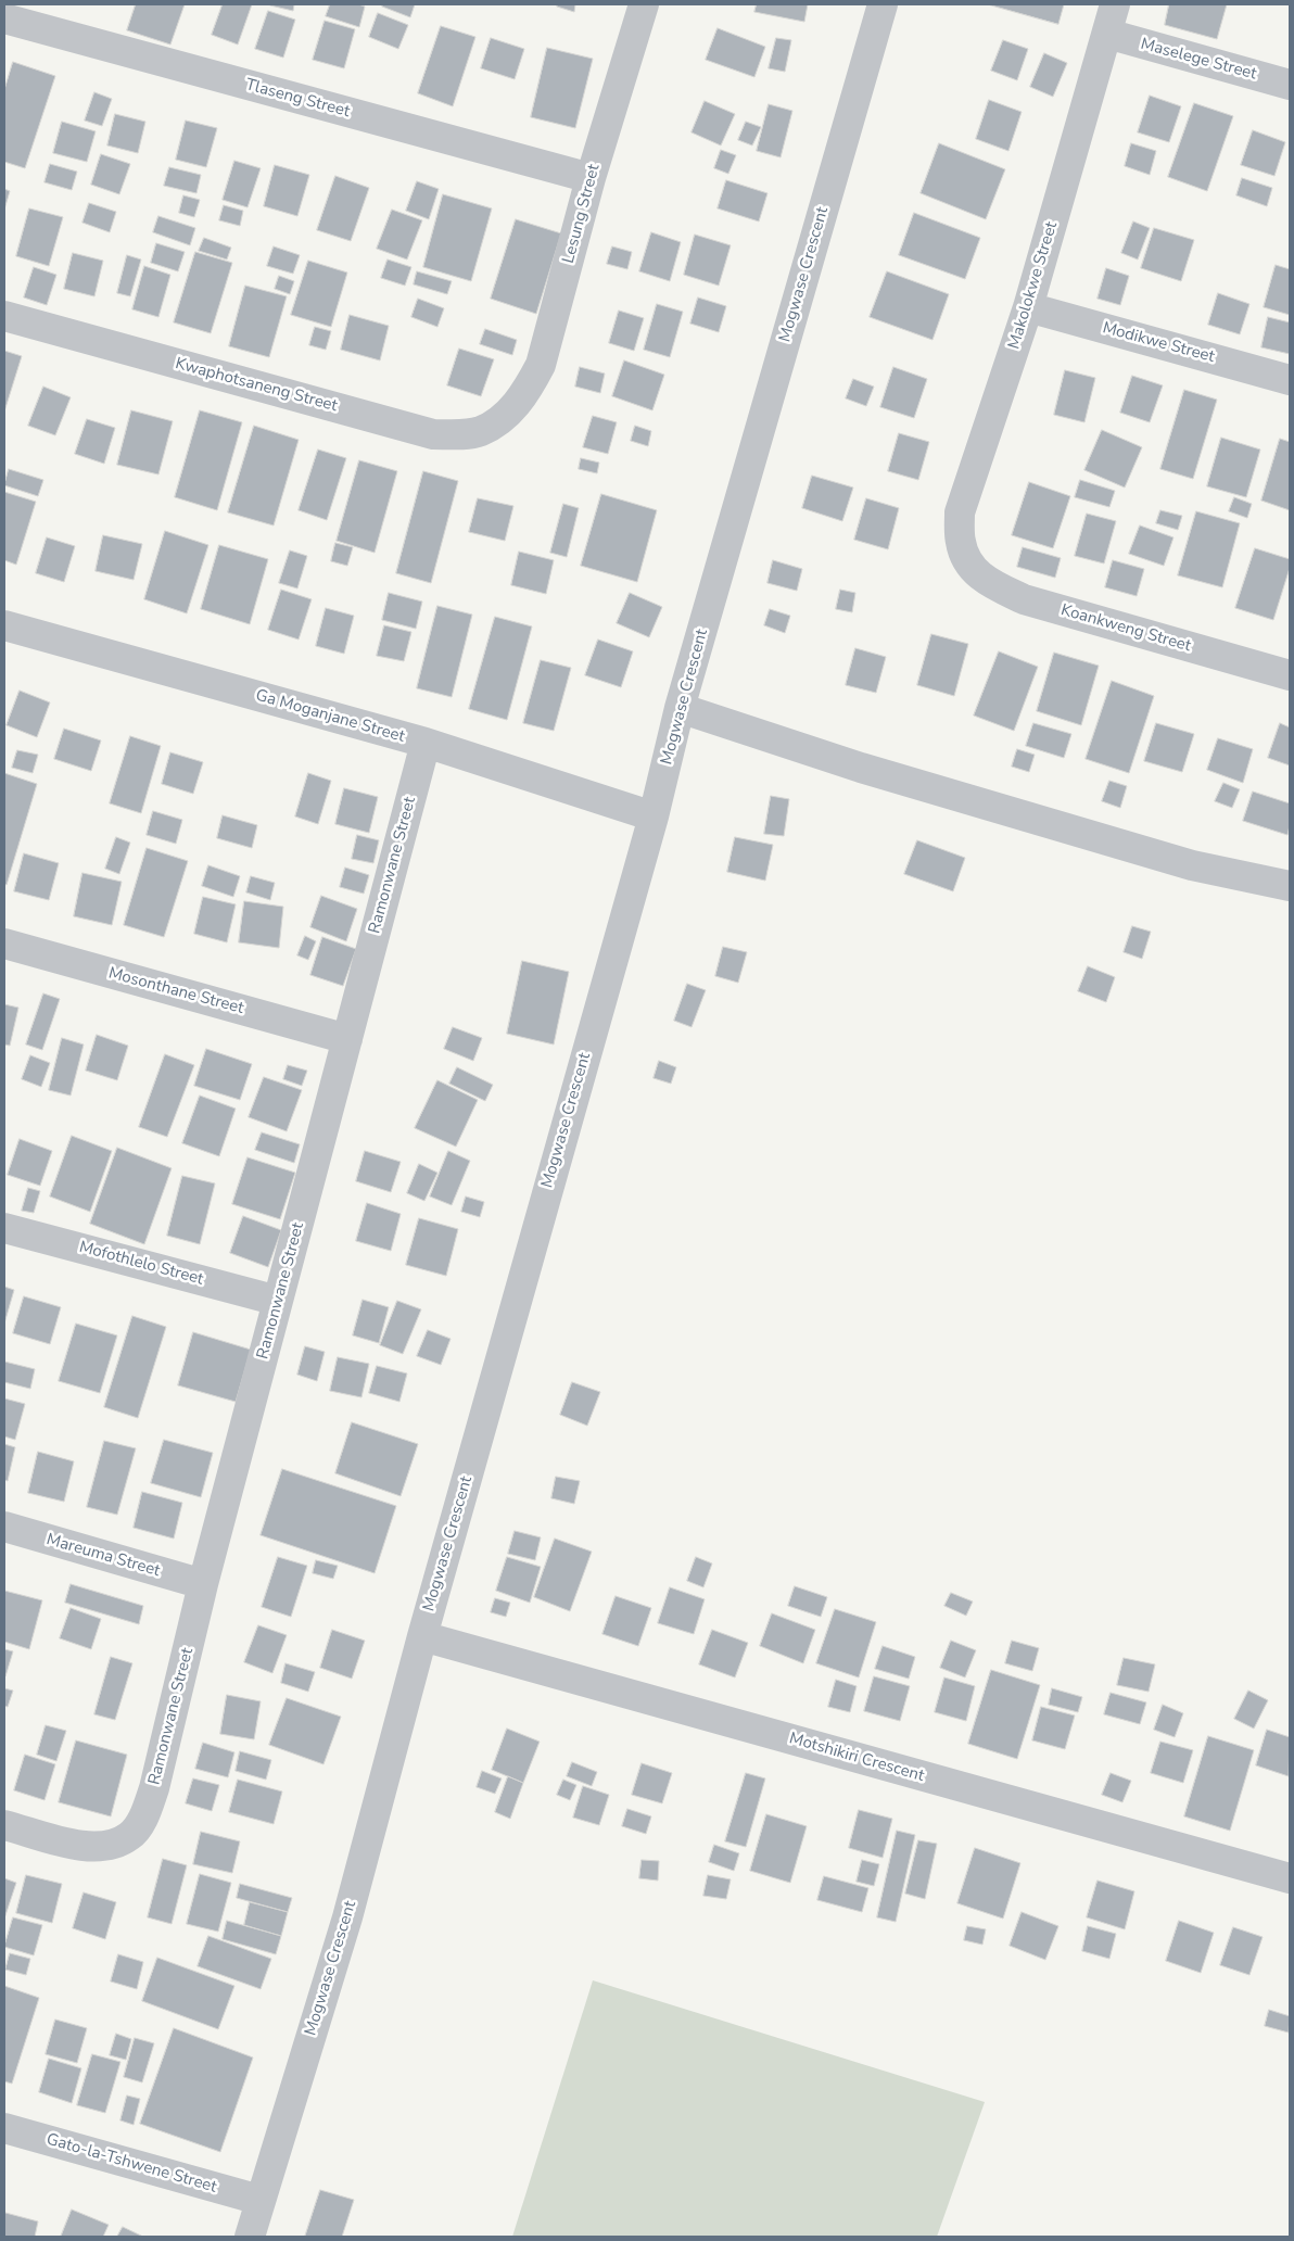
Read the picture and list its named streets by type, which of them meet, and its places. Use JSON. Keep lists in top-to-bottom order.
{
  "streets": {
    "street": [
      "Maselege Street",
      "Tlaseng Street",
      "Lesung Street",
      "Mogwase Crescent",
      "Makolokwe Street",
      "Modikwe Street",
      "Kwaphotsaneng Street",
      "Koankweng Street",
      "Ga Moganjane Street",
      "Ramonwane Street",
      "Mosonthane Street",
      "Mofothlelo Street",
      "Mareuma Street",
      "Motshikiri Crescent",
      "Gato-la-Tshwene Street"
    ]
  },
  "crossings": [
    ["Maselege Street", "Makolokwe Street"],
    ["Tlaseng Street", "Lesung Street"],
    ["Lesung Street", "Kwaphotsaneng Street"],
    ["Mogwase Crescent", "Ga Moganjane Street"],
    ["Mogwase Crescent", "Motshikiri Crescent"],
    ["Mogwase Crescent", "Gato-la-Tshwene Street"],
    ["Makolokwe Street", "Modikwe Street"],
    ["Makolokwe Street", "Koankweng Street"],
    ["Ga Moganjane Street", "Ramonwane Street"],
    ["Ramonwane Street", "Mosonthane Street"],
    ["Ramonwane Street", "Mofothlelo Street"],
    ["Ramonwane Street", "Mareuma Street"]
  ]
}
